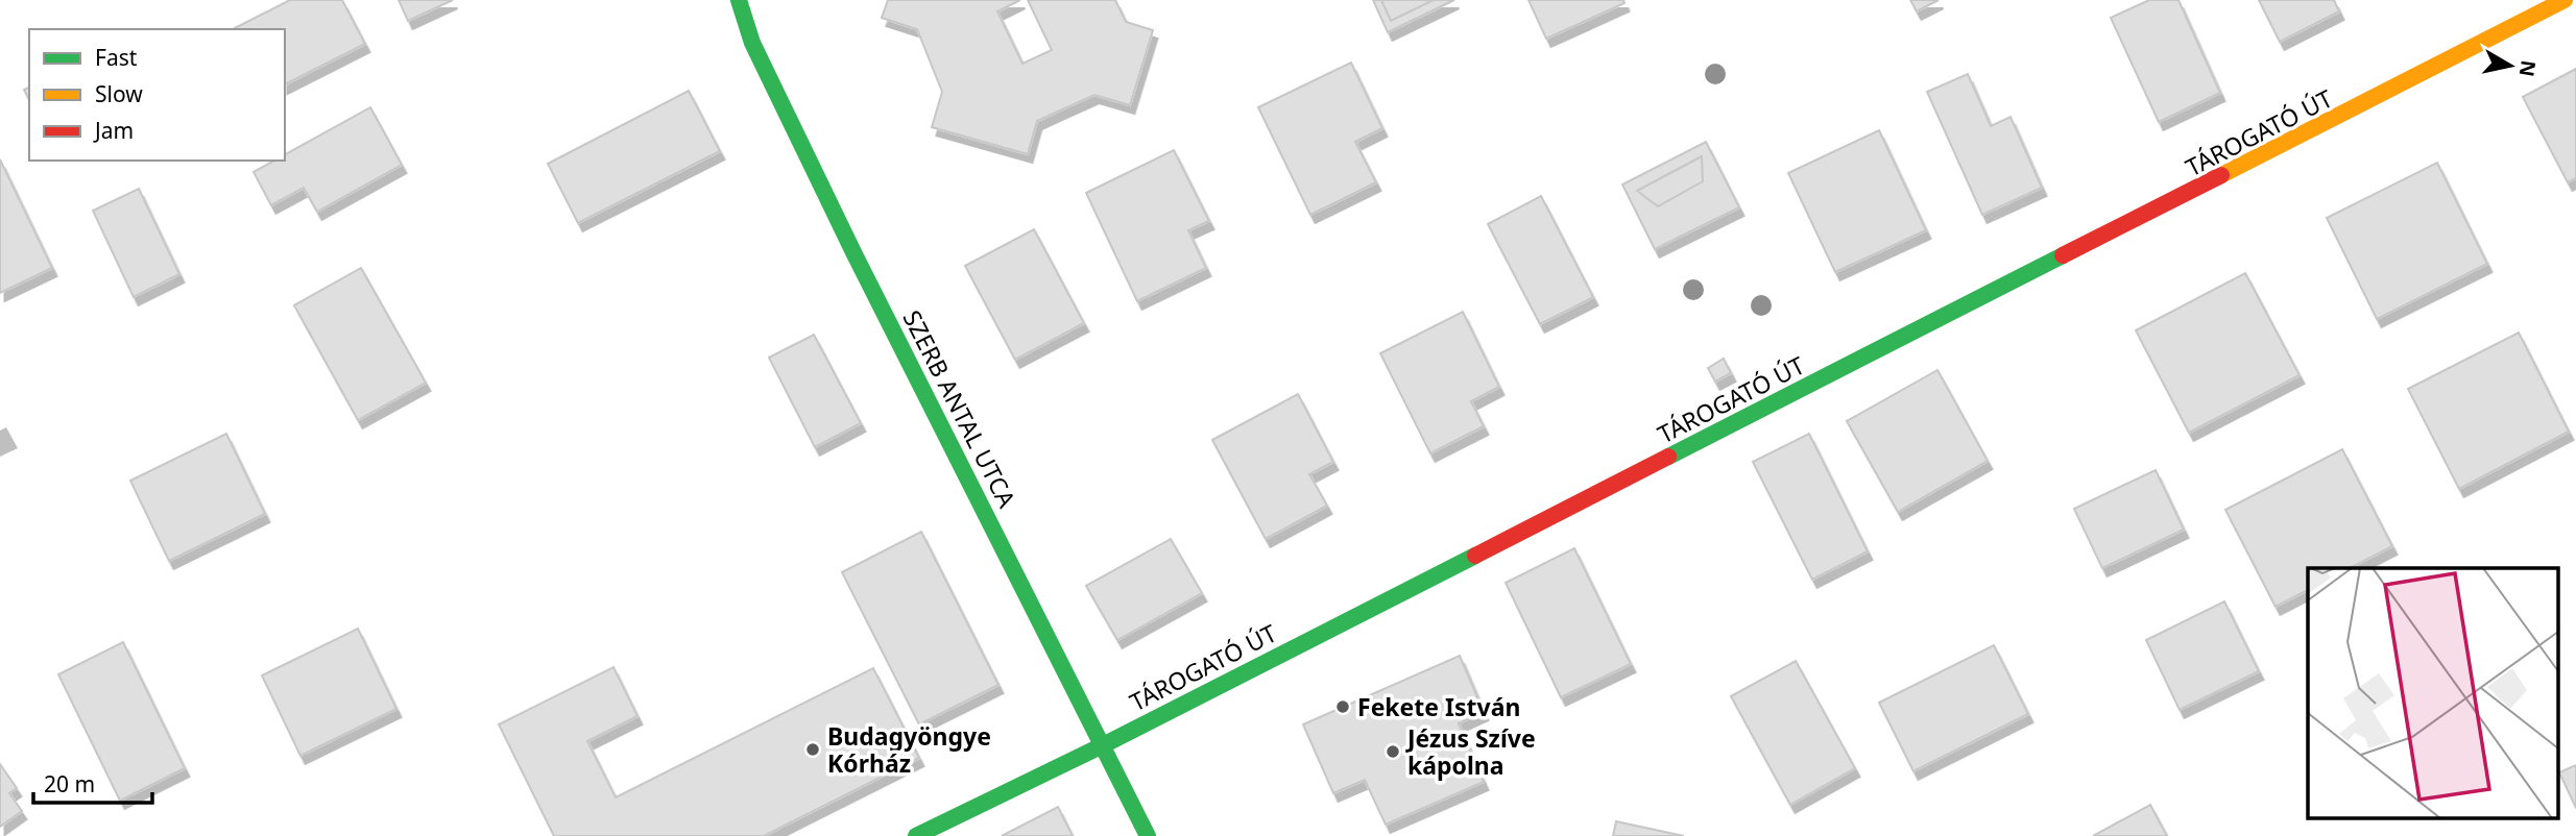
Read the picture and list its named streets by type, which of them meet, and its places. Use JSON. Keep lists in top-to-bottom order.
{
  "streets": {
    "street": ["TÁROGATÓ ÚT", "SZERB ANTAL UTCA"]
  },
  "crossings": [
    ["TÁROGATÓ ÚT", "SZERB ANTAL UTCA"]
  ],
  "places": ["Fekete István", "Budagyöngye Kórház", "Jézus Szíve kápolna"],
  "legend": ["Fast", "Slow", "Jam"],
  "scale_bar": "20 m",
  "north": "right"
}
